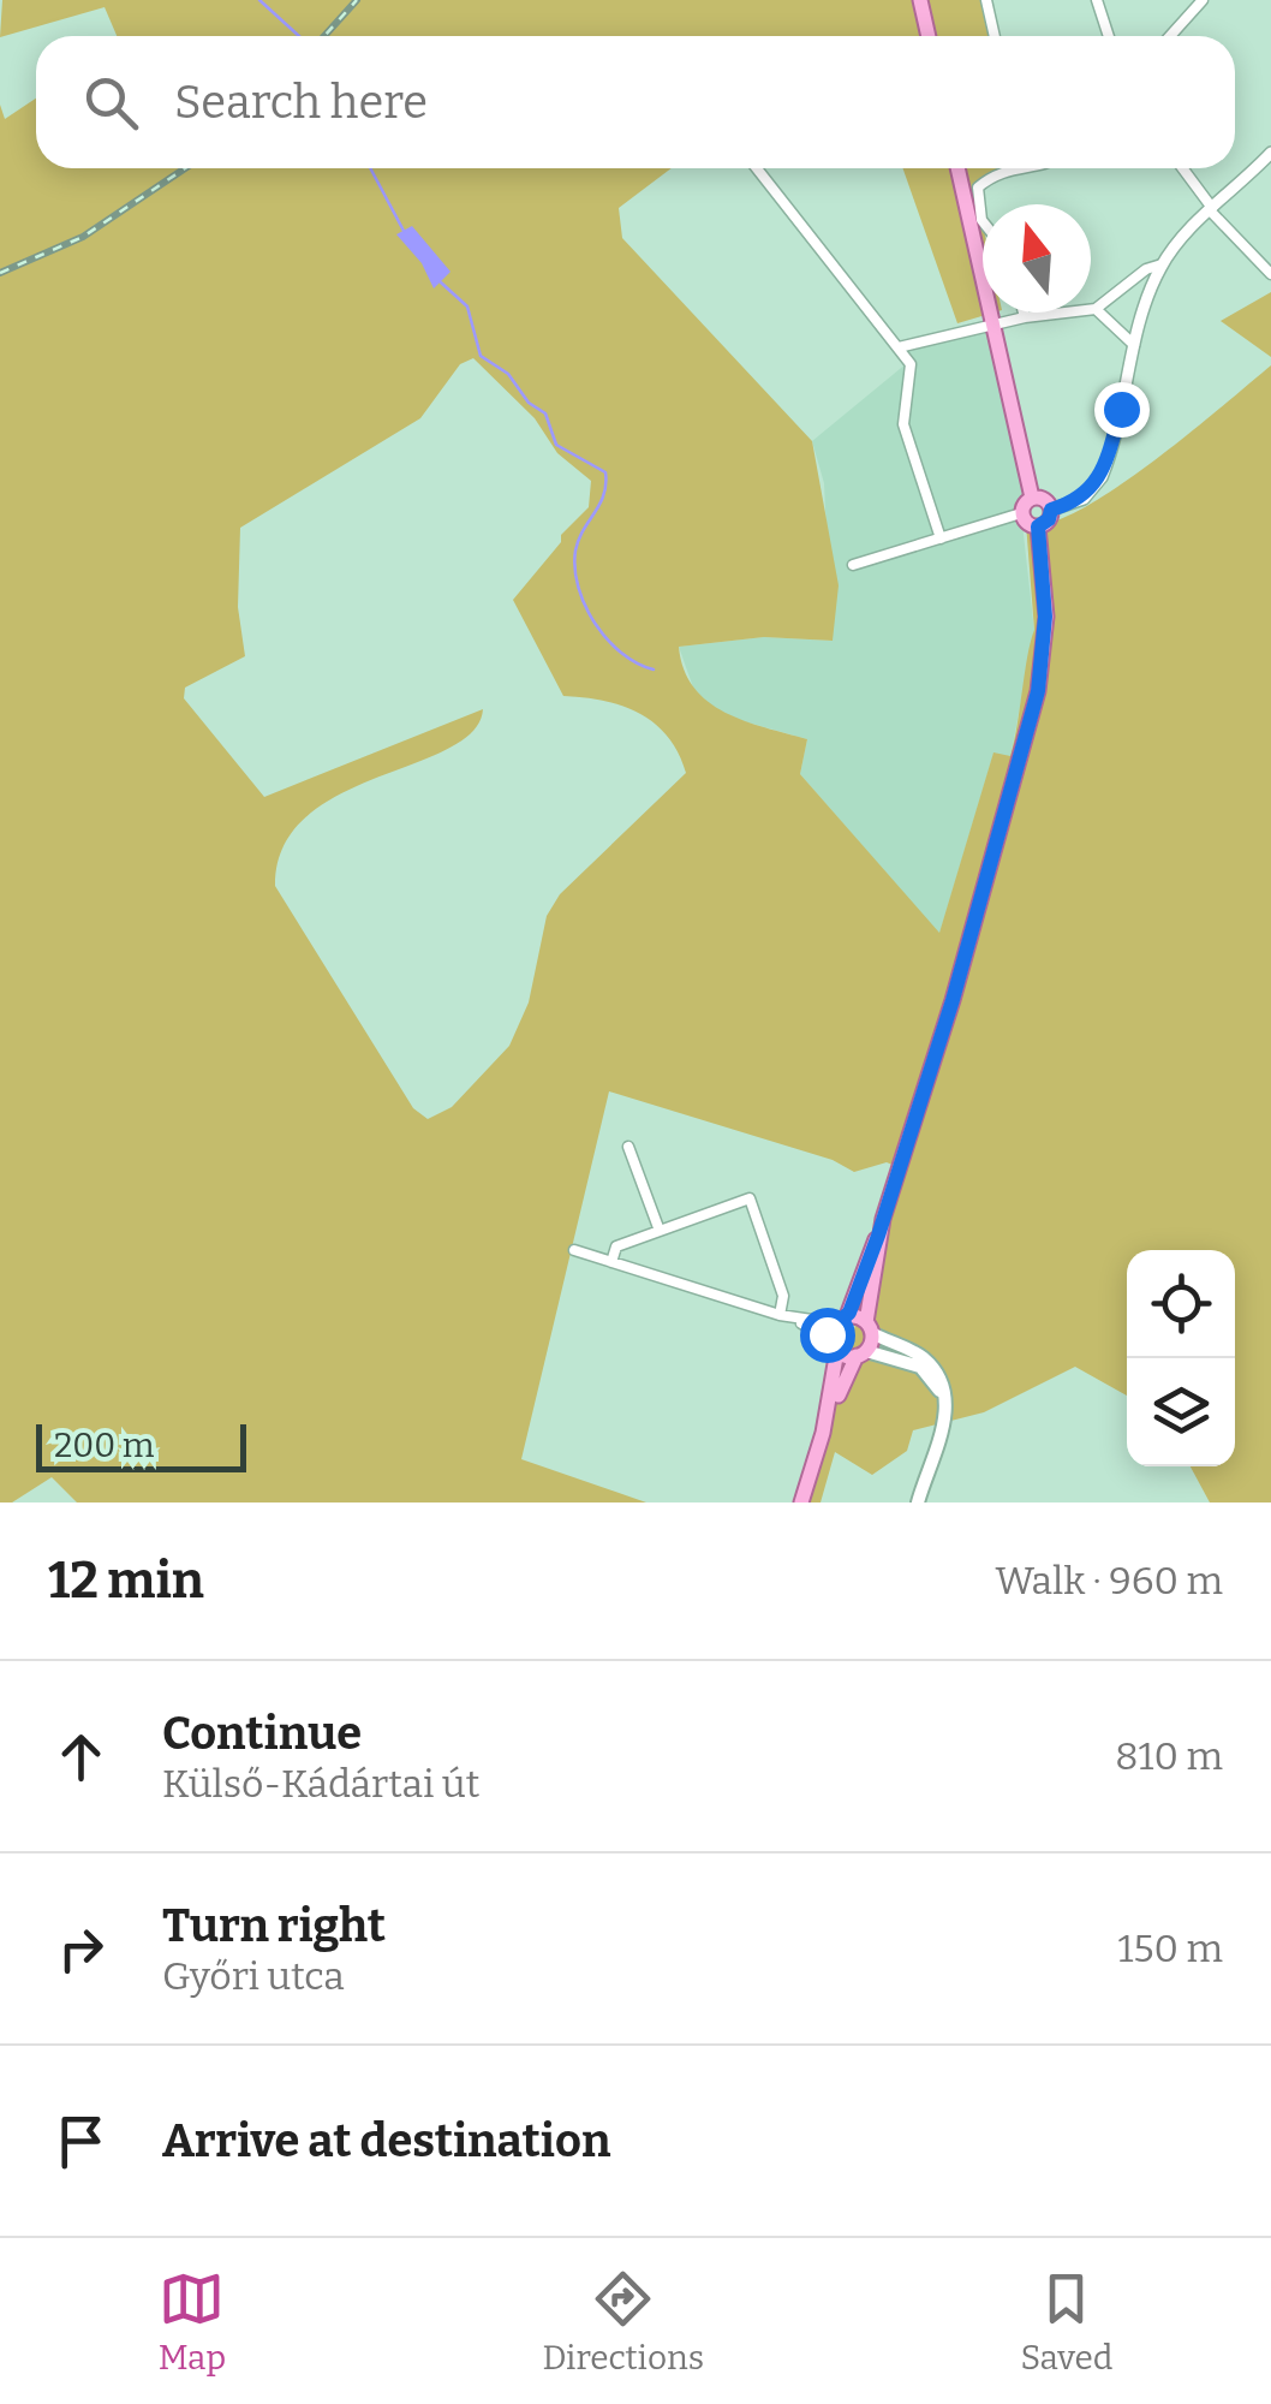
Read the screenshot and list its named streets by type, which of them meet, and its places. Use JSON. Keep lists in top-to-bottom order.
{
  "scale_bar": "200 m",
  "north": "top",
  "page": {
    "search": "Search here",
    "scale": "200 m",
    "heading": ["12 min", "Walk · 960 m"],
    "list": [
      ["Continue", "Külső-Kádártai út", "810 m"],
      ["Turn right", "Győri utca", "150 m"],
      "Arrive at destination"
    ],
    "nav": ["Map", "Directions", "Saved"]
  }
}
